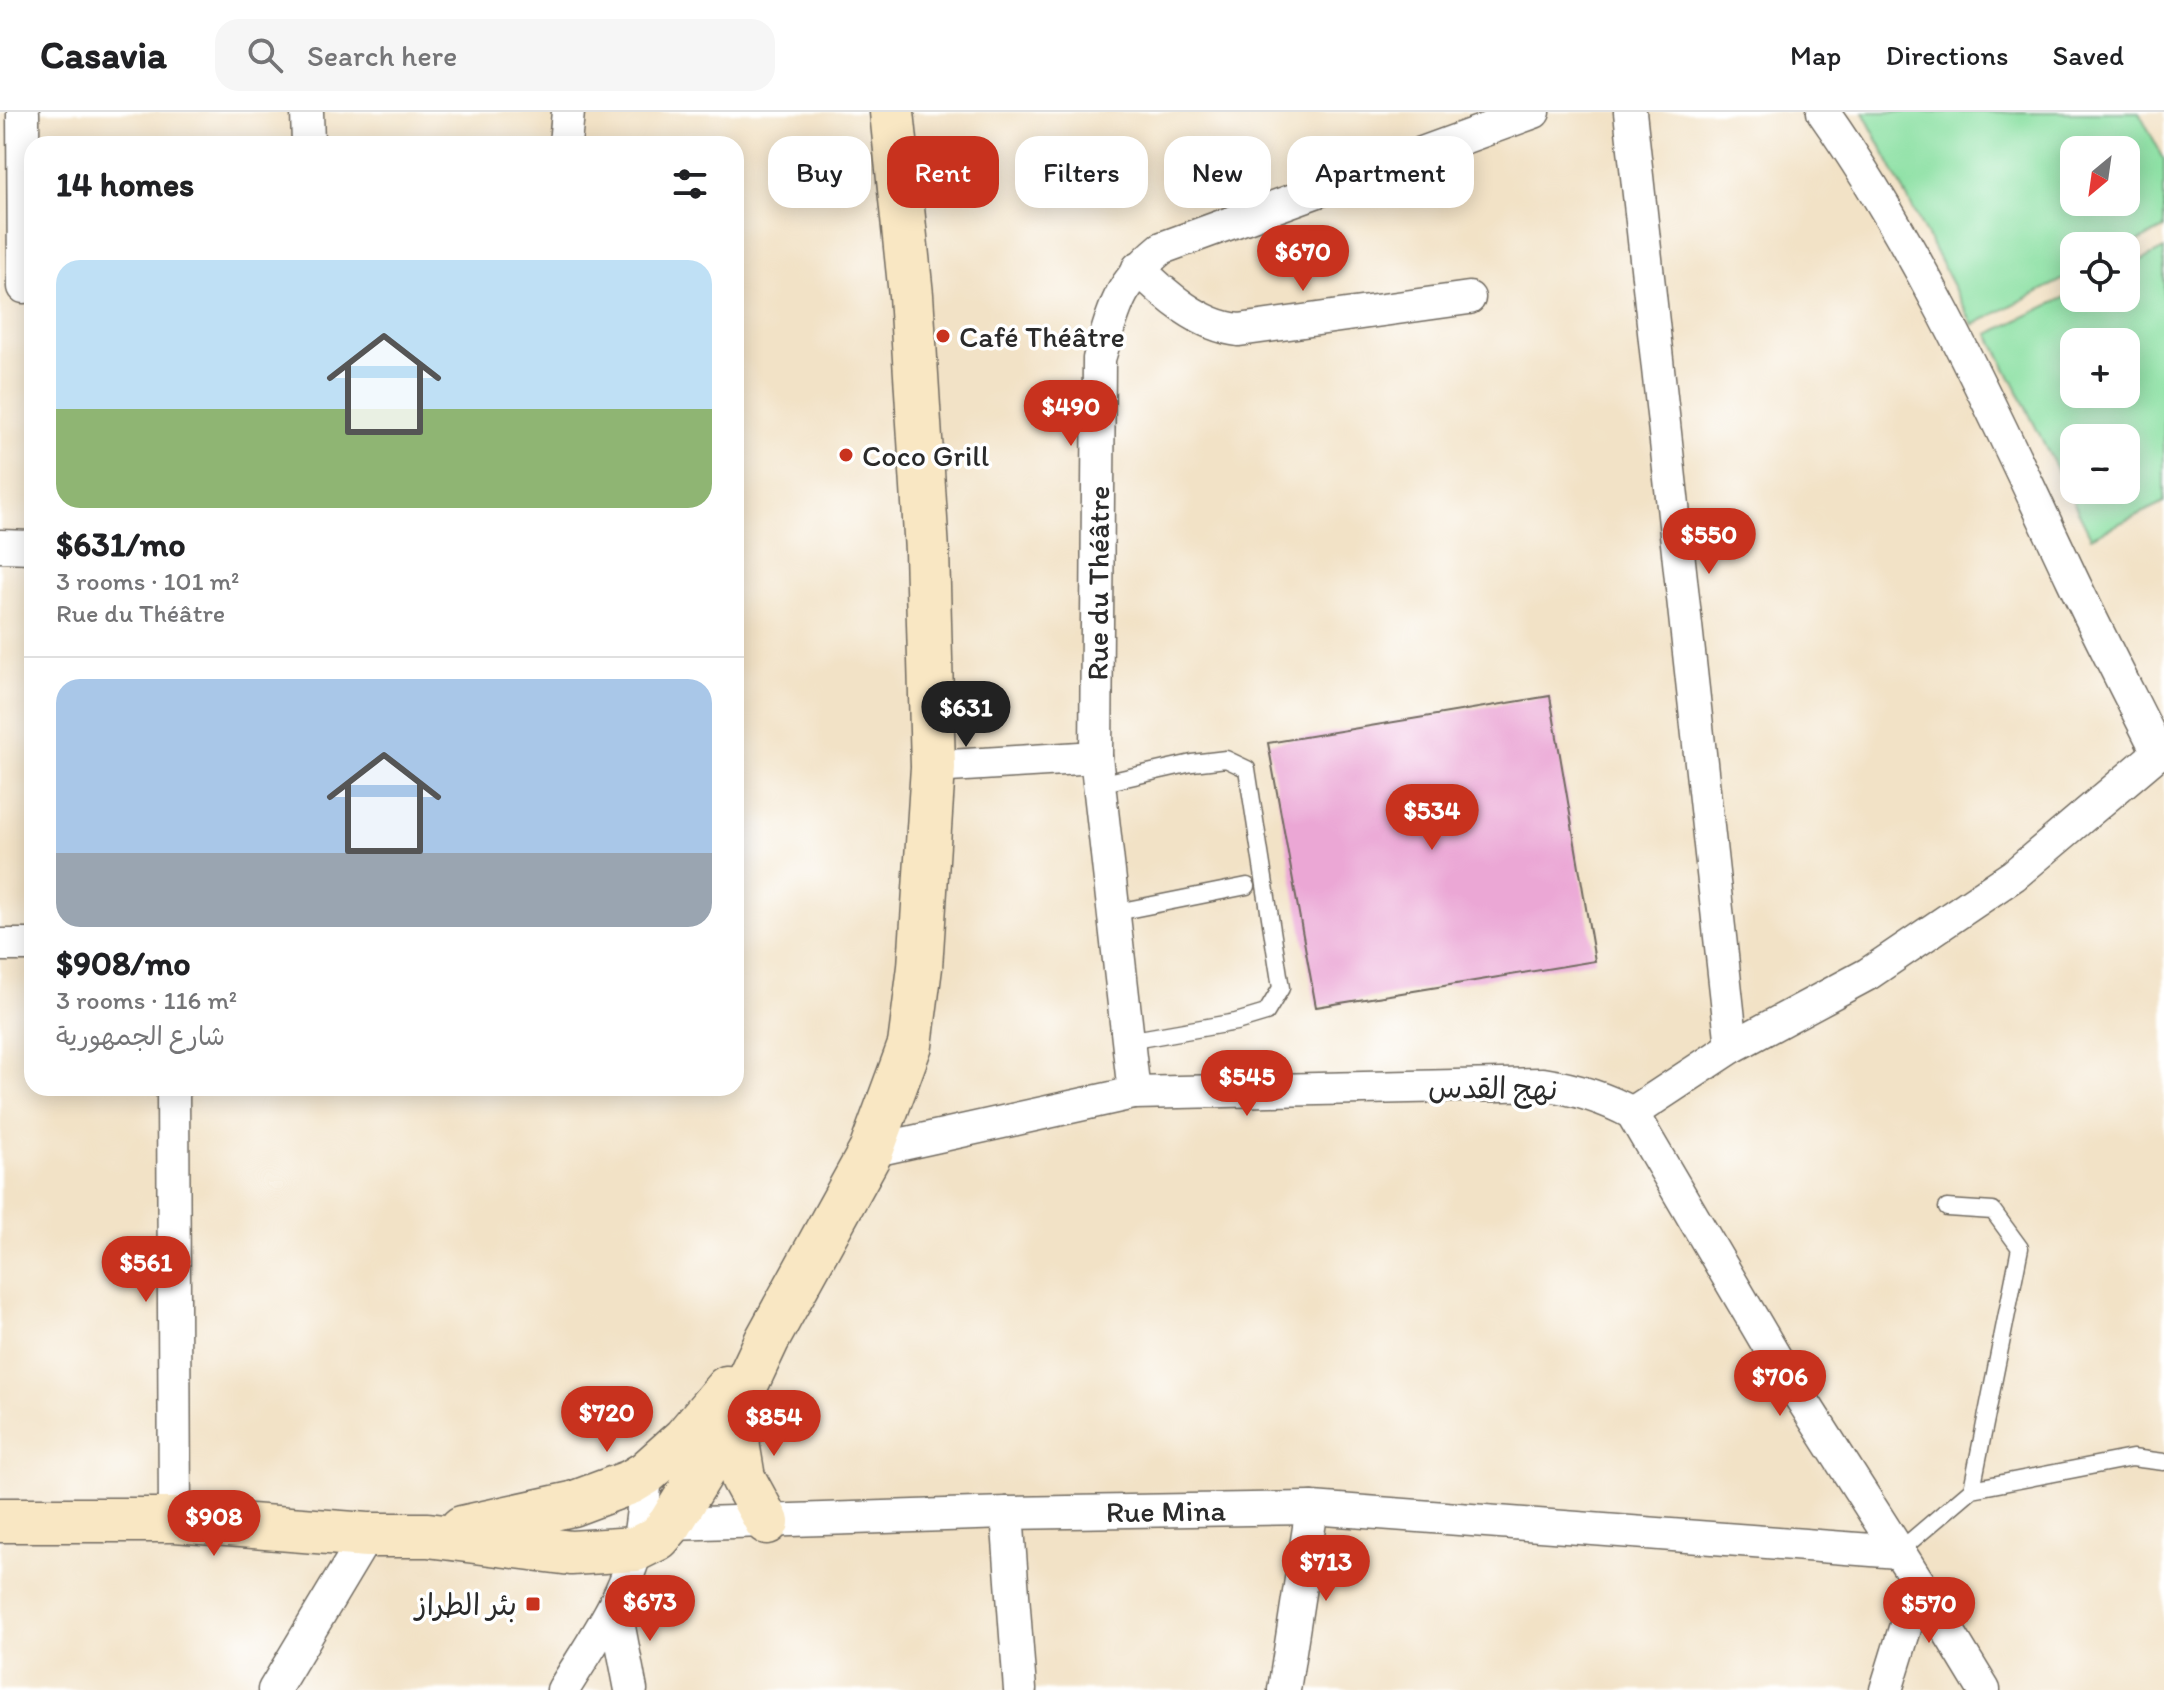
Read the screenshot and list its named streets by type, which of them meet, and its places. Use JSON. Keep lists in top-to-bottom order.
{
  "streets": {
    "street": ["Rue du Théâtre", "نهج القدس", "Rue Mina"]
  },
  "crossings": [
    ["Rue du Théâtre", "نهج القدس"]
  ],
  "places": {
    "other": ["Café Théâtre", "Coco Grill"],
    "transit": ["بئر الطراز"]
  },
  "north": "bottom left",
  "page": {
    "header": "Casavia",
    "search": "Search here",
    "nav": ["Map", "Directions", "Saved"],
    "map_buttons": ["+", "−"],
    "chip": [
      "Buy",
      "Rent",
      "Filters",
      "New",
      "Apartment"
    ],
    "heading": "14 homes",
    "price": [
      "$670",
      "$490",
      "$550",
      "$631",
      "$534",
      "$545",
      "$561",
      "$706",
      "$720",
      "$854",
      "$908",
      "$713",
      "$673",
      "$570"
    ],
    "list": [
      {
        "name": "$631/mo",
        "note": "3 rooms · 101 m² · Rue du Théâtre"
      },
      {
        "name": "$908/mo",
        "note": "3 rooms · 116 m² · شارع الجمهورية"
      }
    ]
  }
}
